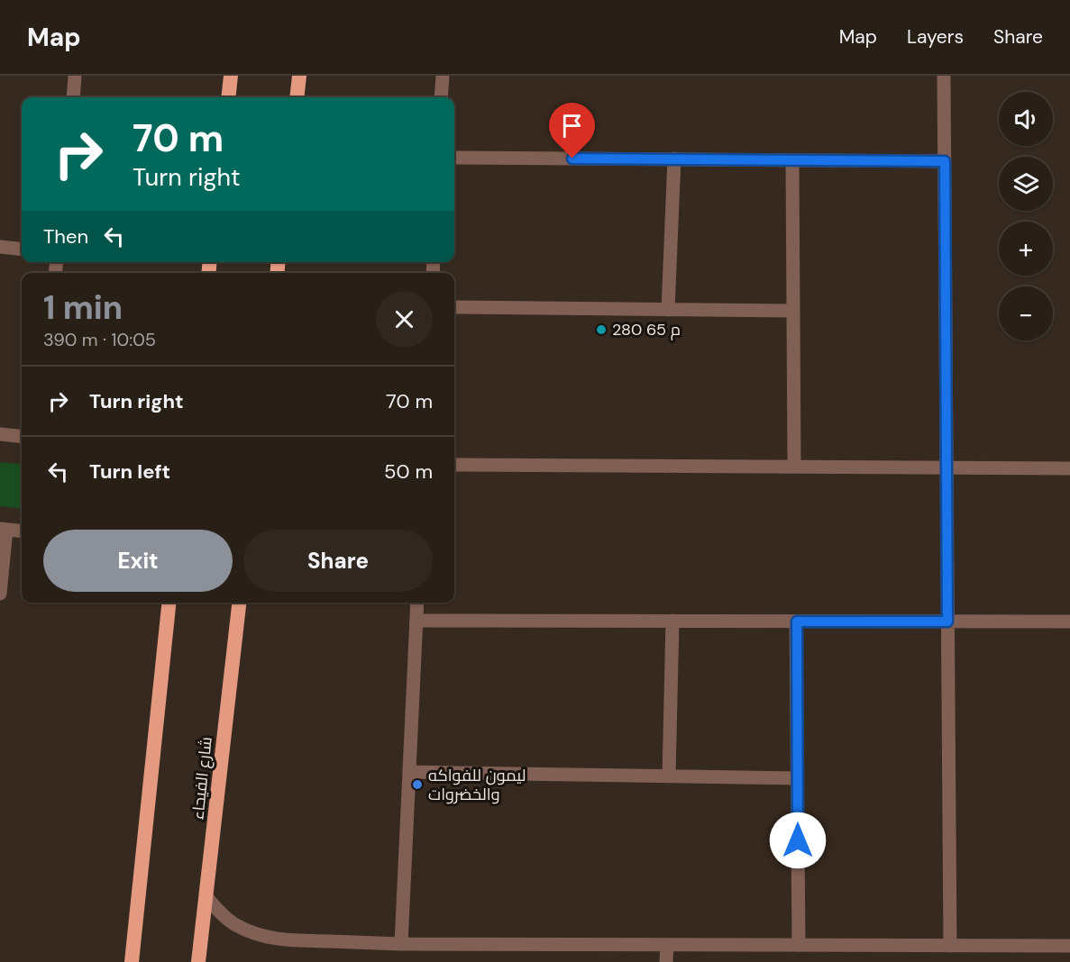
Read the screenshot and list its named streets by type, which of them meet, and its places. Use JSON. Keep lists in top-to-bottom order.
{
  "streets": {
    "highway": ["شارع الفيحاء"]
  },
  "places": ["280 م 65", "ليمون للفواكه والخضروات"],
  "page": {
    "header": "Map",
    "nav": ["Map", "Layers", "Share"],
    "map_buttons": ["+", "−"],
    "turn": ["70 m", "Turn right"],
    "then": "Then",
    "heading": ["1 min", "390 m · 10:05"],
    "list": [
      {
        "name": "Turn right",
        "value": "70 m"
      },
      {
        "name": "Turn left",
        "value": "50 m"
      }
    ],
    "buttons": ["Exit", "Share"]
  }
}
